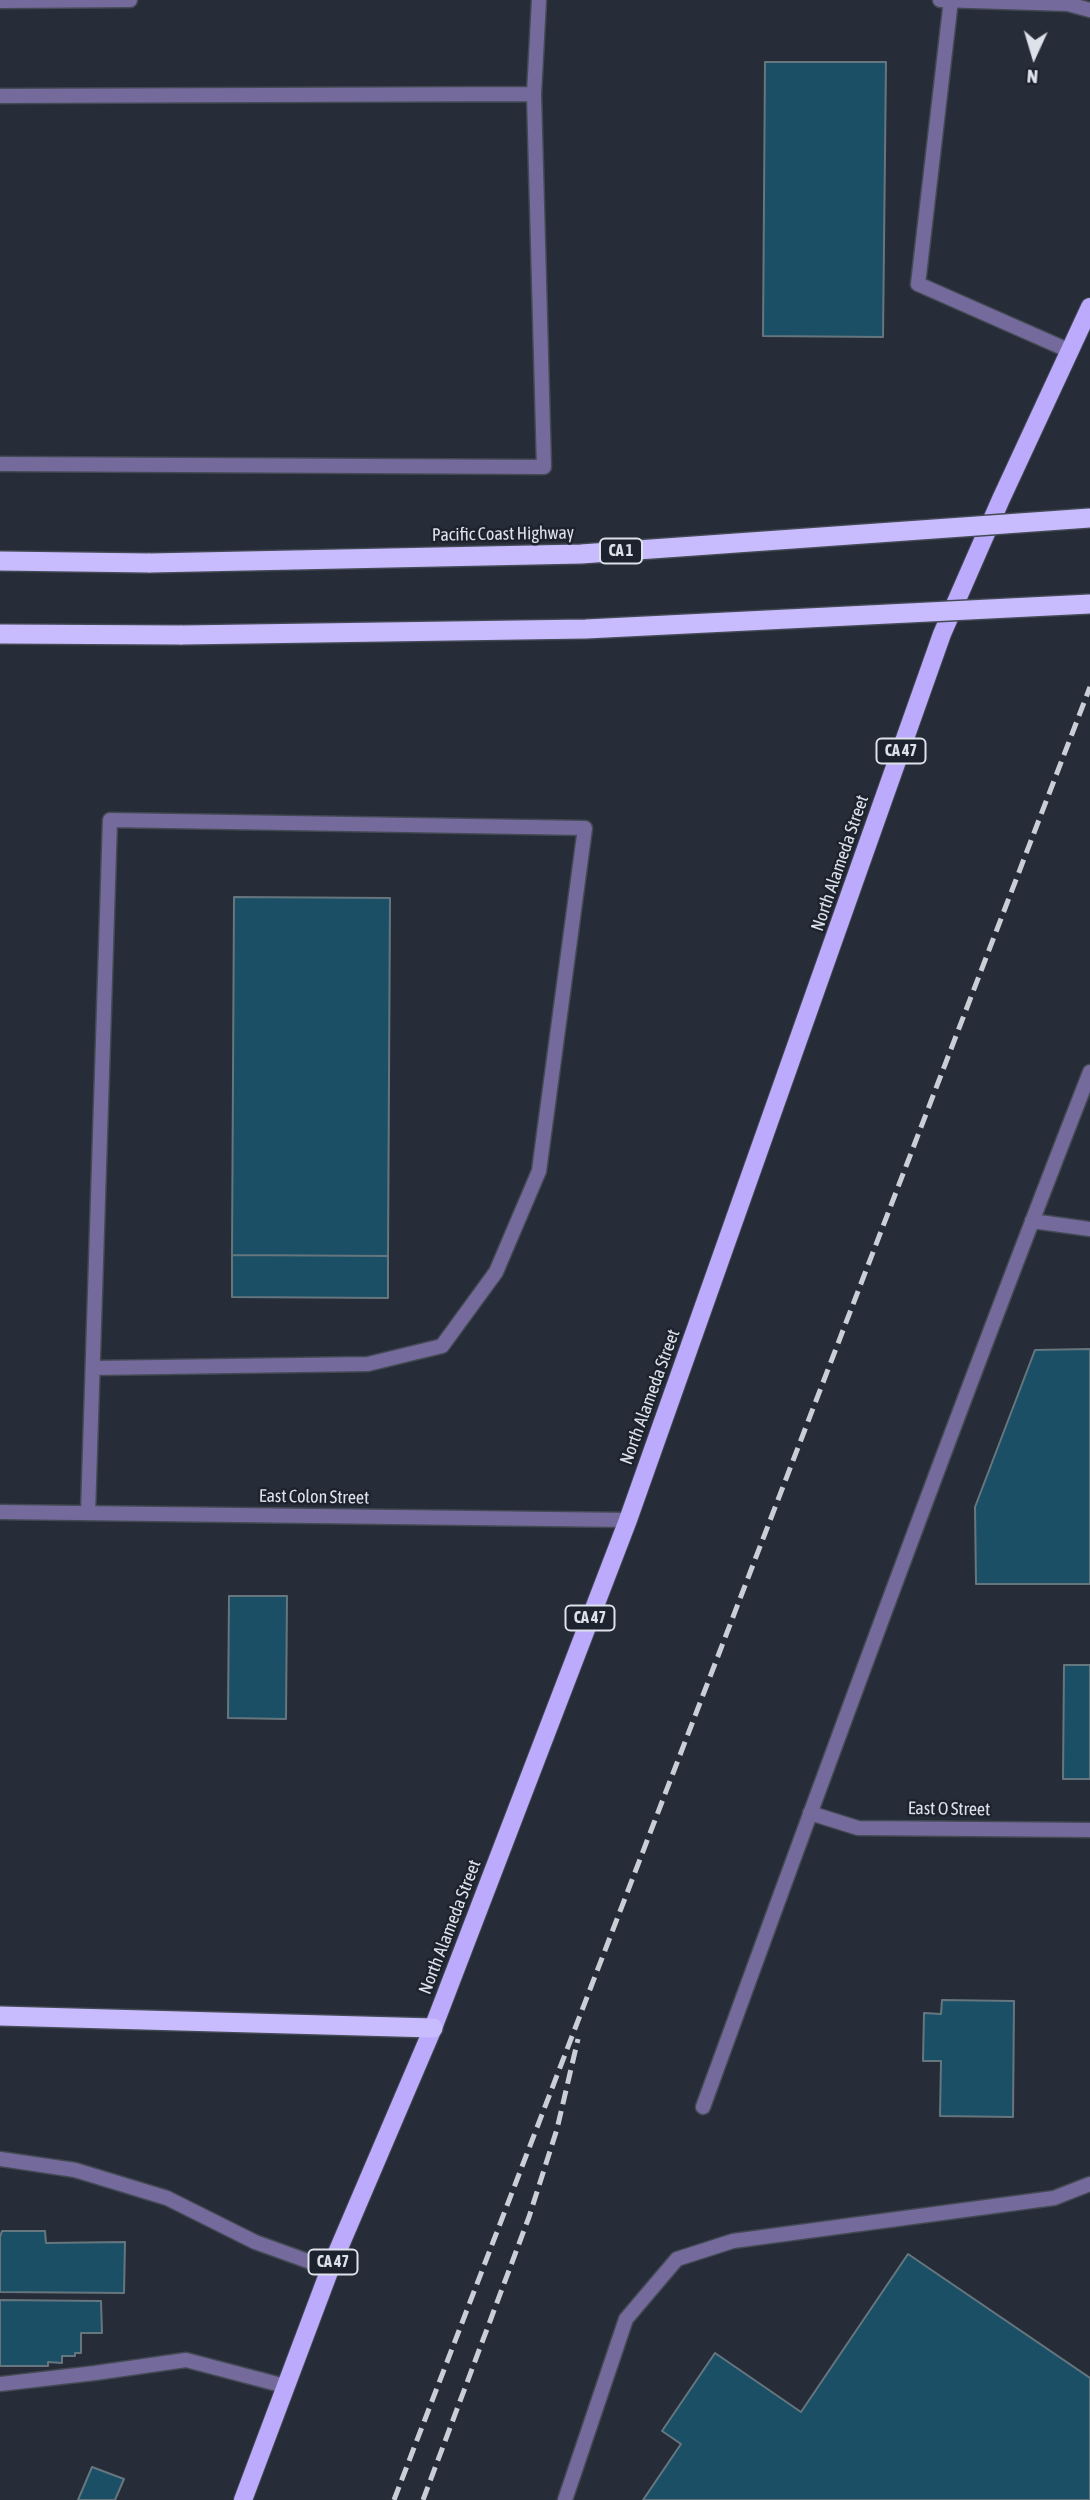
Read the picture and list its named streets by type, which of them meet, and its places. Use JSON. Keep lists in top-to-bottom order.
{
  "streets": {
    "highway": ["Pacific Coast Highway", "CA 1"],
    "main road": ["CA 47", "North Alameda Street"],
    "street": ["East Colon Street", "East O Street"]
  },
  "crossings": [
    ["North Alameda Street", "East Colon Street"]
  ],
  "north": "bottom"
}
